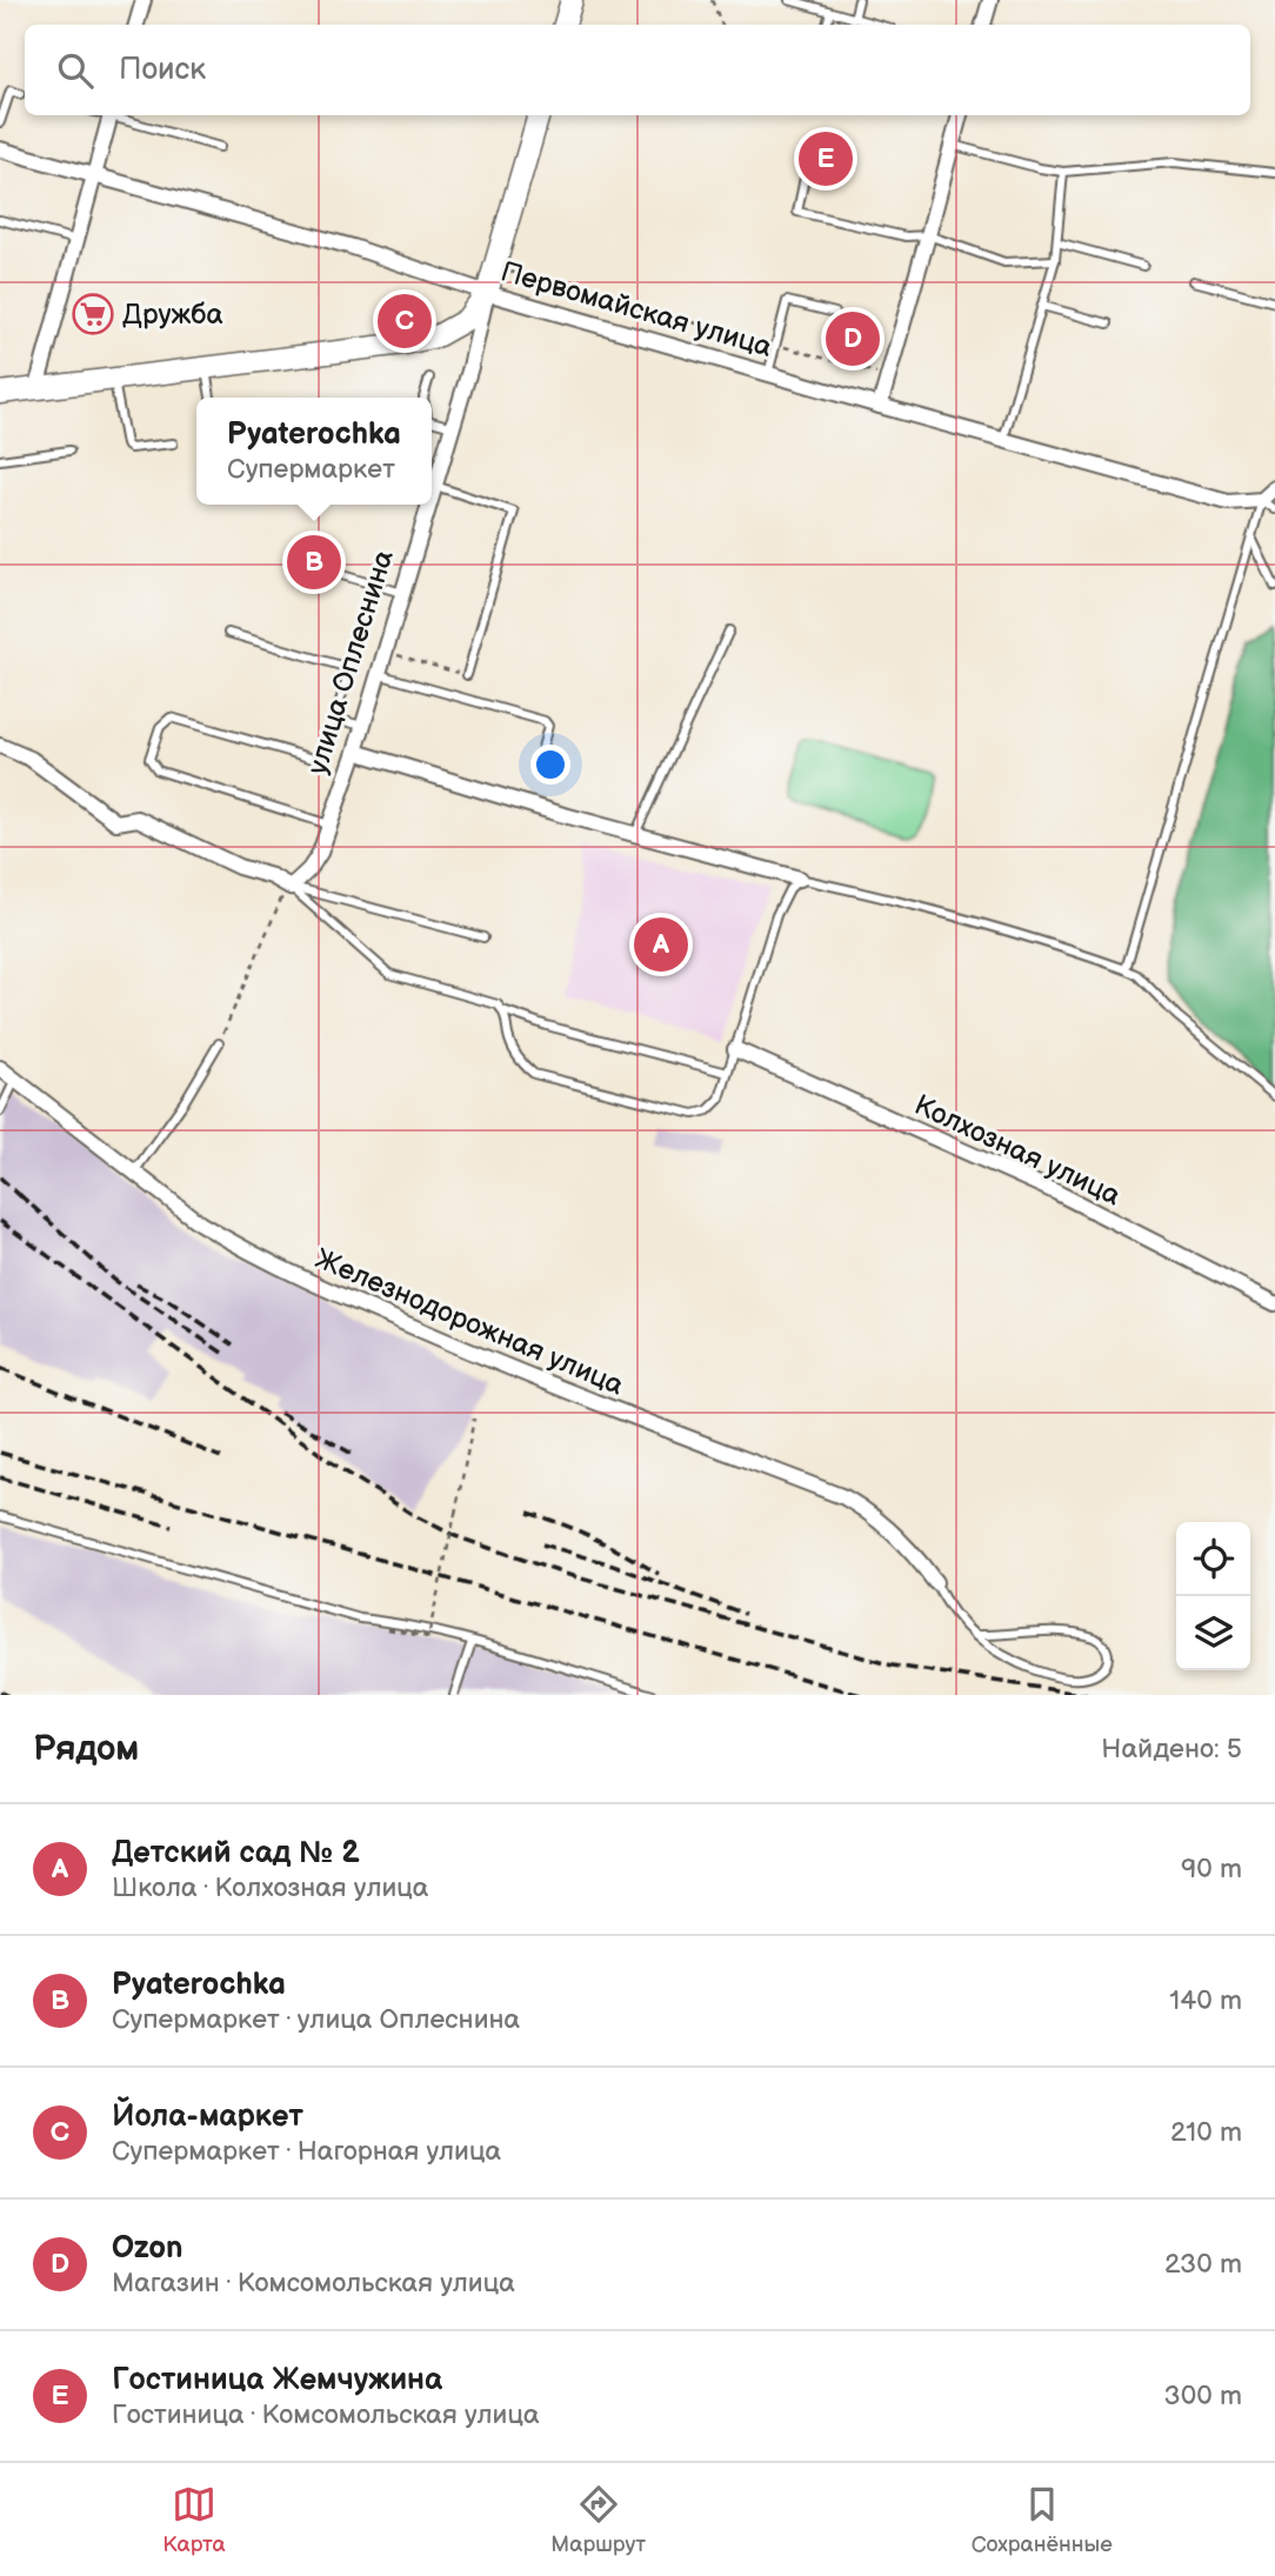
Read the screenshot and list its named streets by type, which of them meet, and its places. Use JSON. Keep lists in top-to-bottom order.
{
  "streets": {
    "main road": ["улица Оплеснина"],
    "street": ["Первомайская улица", "Колхозная улица", "Железнодорожная улица"]
  },
  "crossings": [
    ["Первомайская улица", "улица Оплеснина"]
  ],
  "places": {
    "supermarket": ["Дружба"]
  },
  "page": {
    "search": "Поиск",
    "pins": [
      "E",
      "C",
      "D",
      "B",
      "A"
    ],
    "popup": ["Pyaterochka", "Супермаркет"],
    "heading": ["Рядом", "Найдено: 5"],
    "list": [
      {
        "mark": "A",
        "name": "Детский сад № 2",
        "note": "Школа · Колхозная улица",
        "value": "90 m"
      },
      {
        "mark": "B",
        "name": "Pyaterochka",
        "note": "Супермаркет · улица Оплеснина",
        "value": "140 m"
      },
      {
        "mark": "C",
        "name": "Йола-маркет",
        "note": "Супермаркет · Нагорная улица",
        "value": "210 m"
      },
      {
        "mark": "D",
        "name": "Ozon",
        "note": "Магазин · Комсомольская улица",
        "value": "230 m"
      },
      {
        "mark": "E",
        "name": "Гостиница Жемчужина",
        "note": "Гостиница · Комсомольская улица",
        "value": "300 m"
      }
    ],
    "nav": ["Карта", "Маршрут", "Сохранённые"]
  }
}
